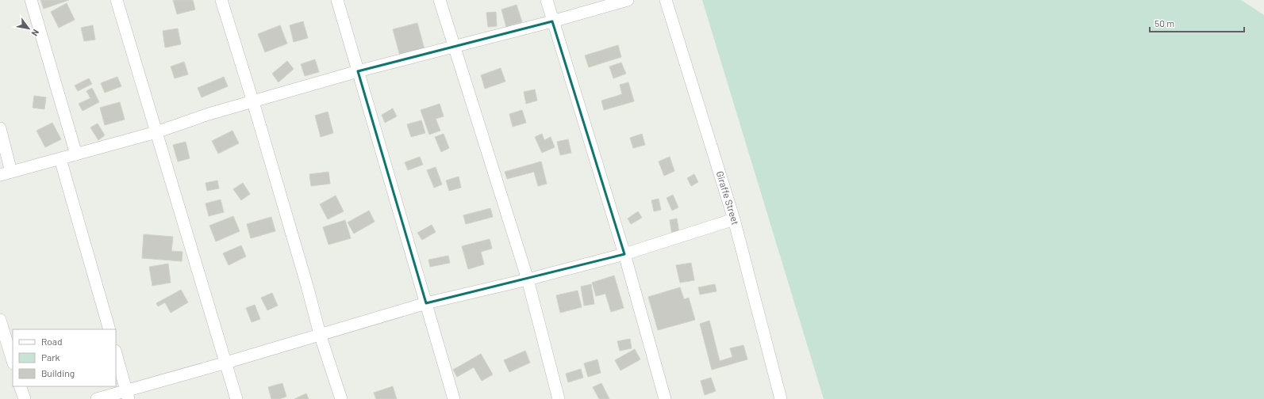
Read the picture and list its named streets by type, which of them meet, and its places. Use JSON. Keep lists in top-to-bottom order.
{
  "streets": {
    "street": ["Giraffe Street"]
  },
  "legend": ["Road", "Park", "Building"],
  "scale_bar": "50 m",
  "north": "bottom right"
}
